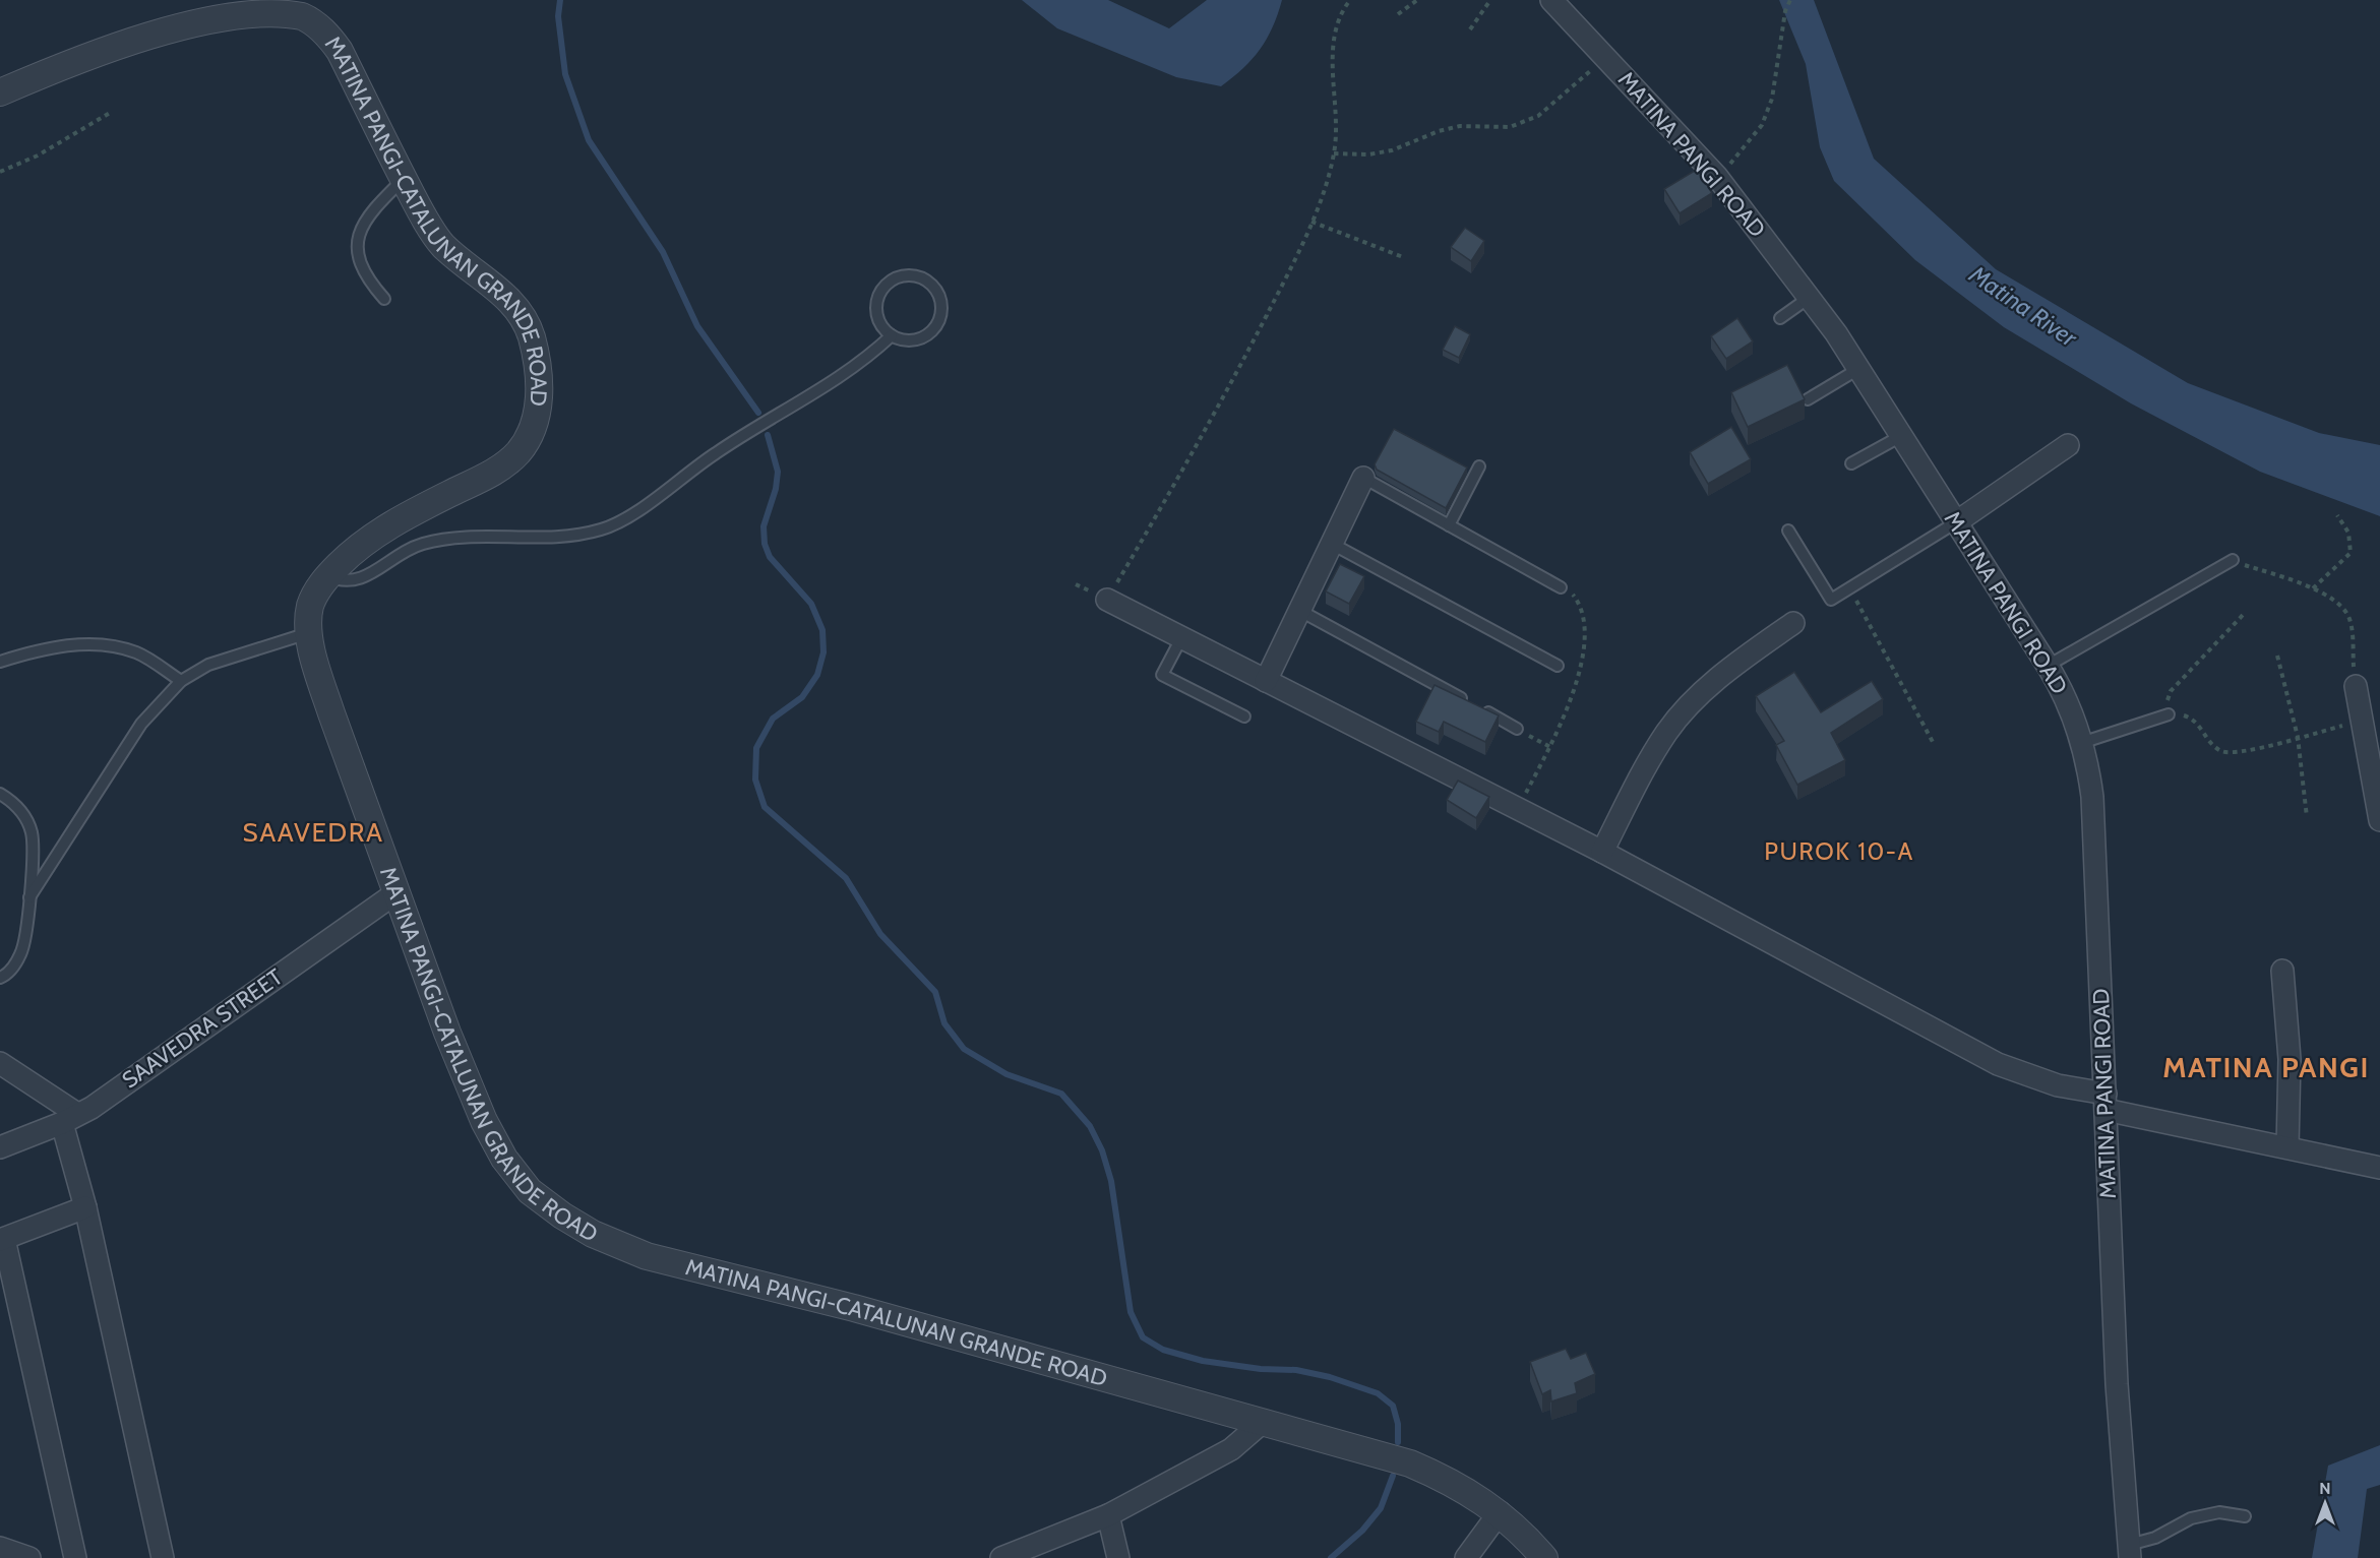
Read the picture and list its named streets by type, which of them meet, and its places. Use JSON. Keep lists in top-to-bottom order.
{
  "streets": {
    "street": ["MATINA PANGI ROAD", "MATINA PANGI-CATALUNAN GRANDE ROAD", "SAAVEDRA STREET"]
  },
  "crossings": [
    ["MATINA PANGI-CATALUNAN GRANDE ROAD", "SAAVEDRA STREET"]
  ],
  "districts": ["SAAVEDRA", "PUROK 10-A", "MATINA PANGI"],
  "water": ["Matina River"],
  "north": "top"
}
